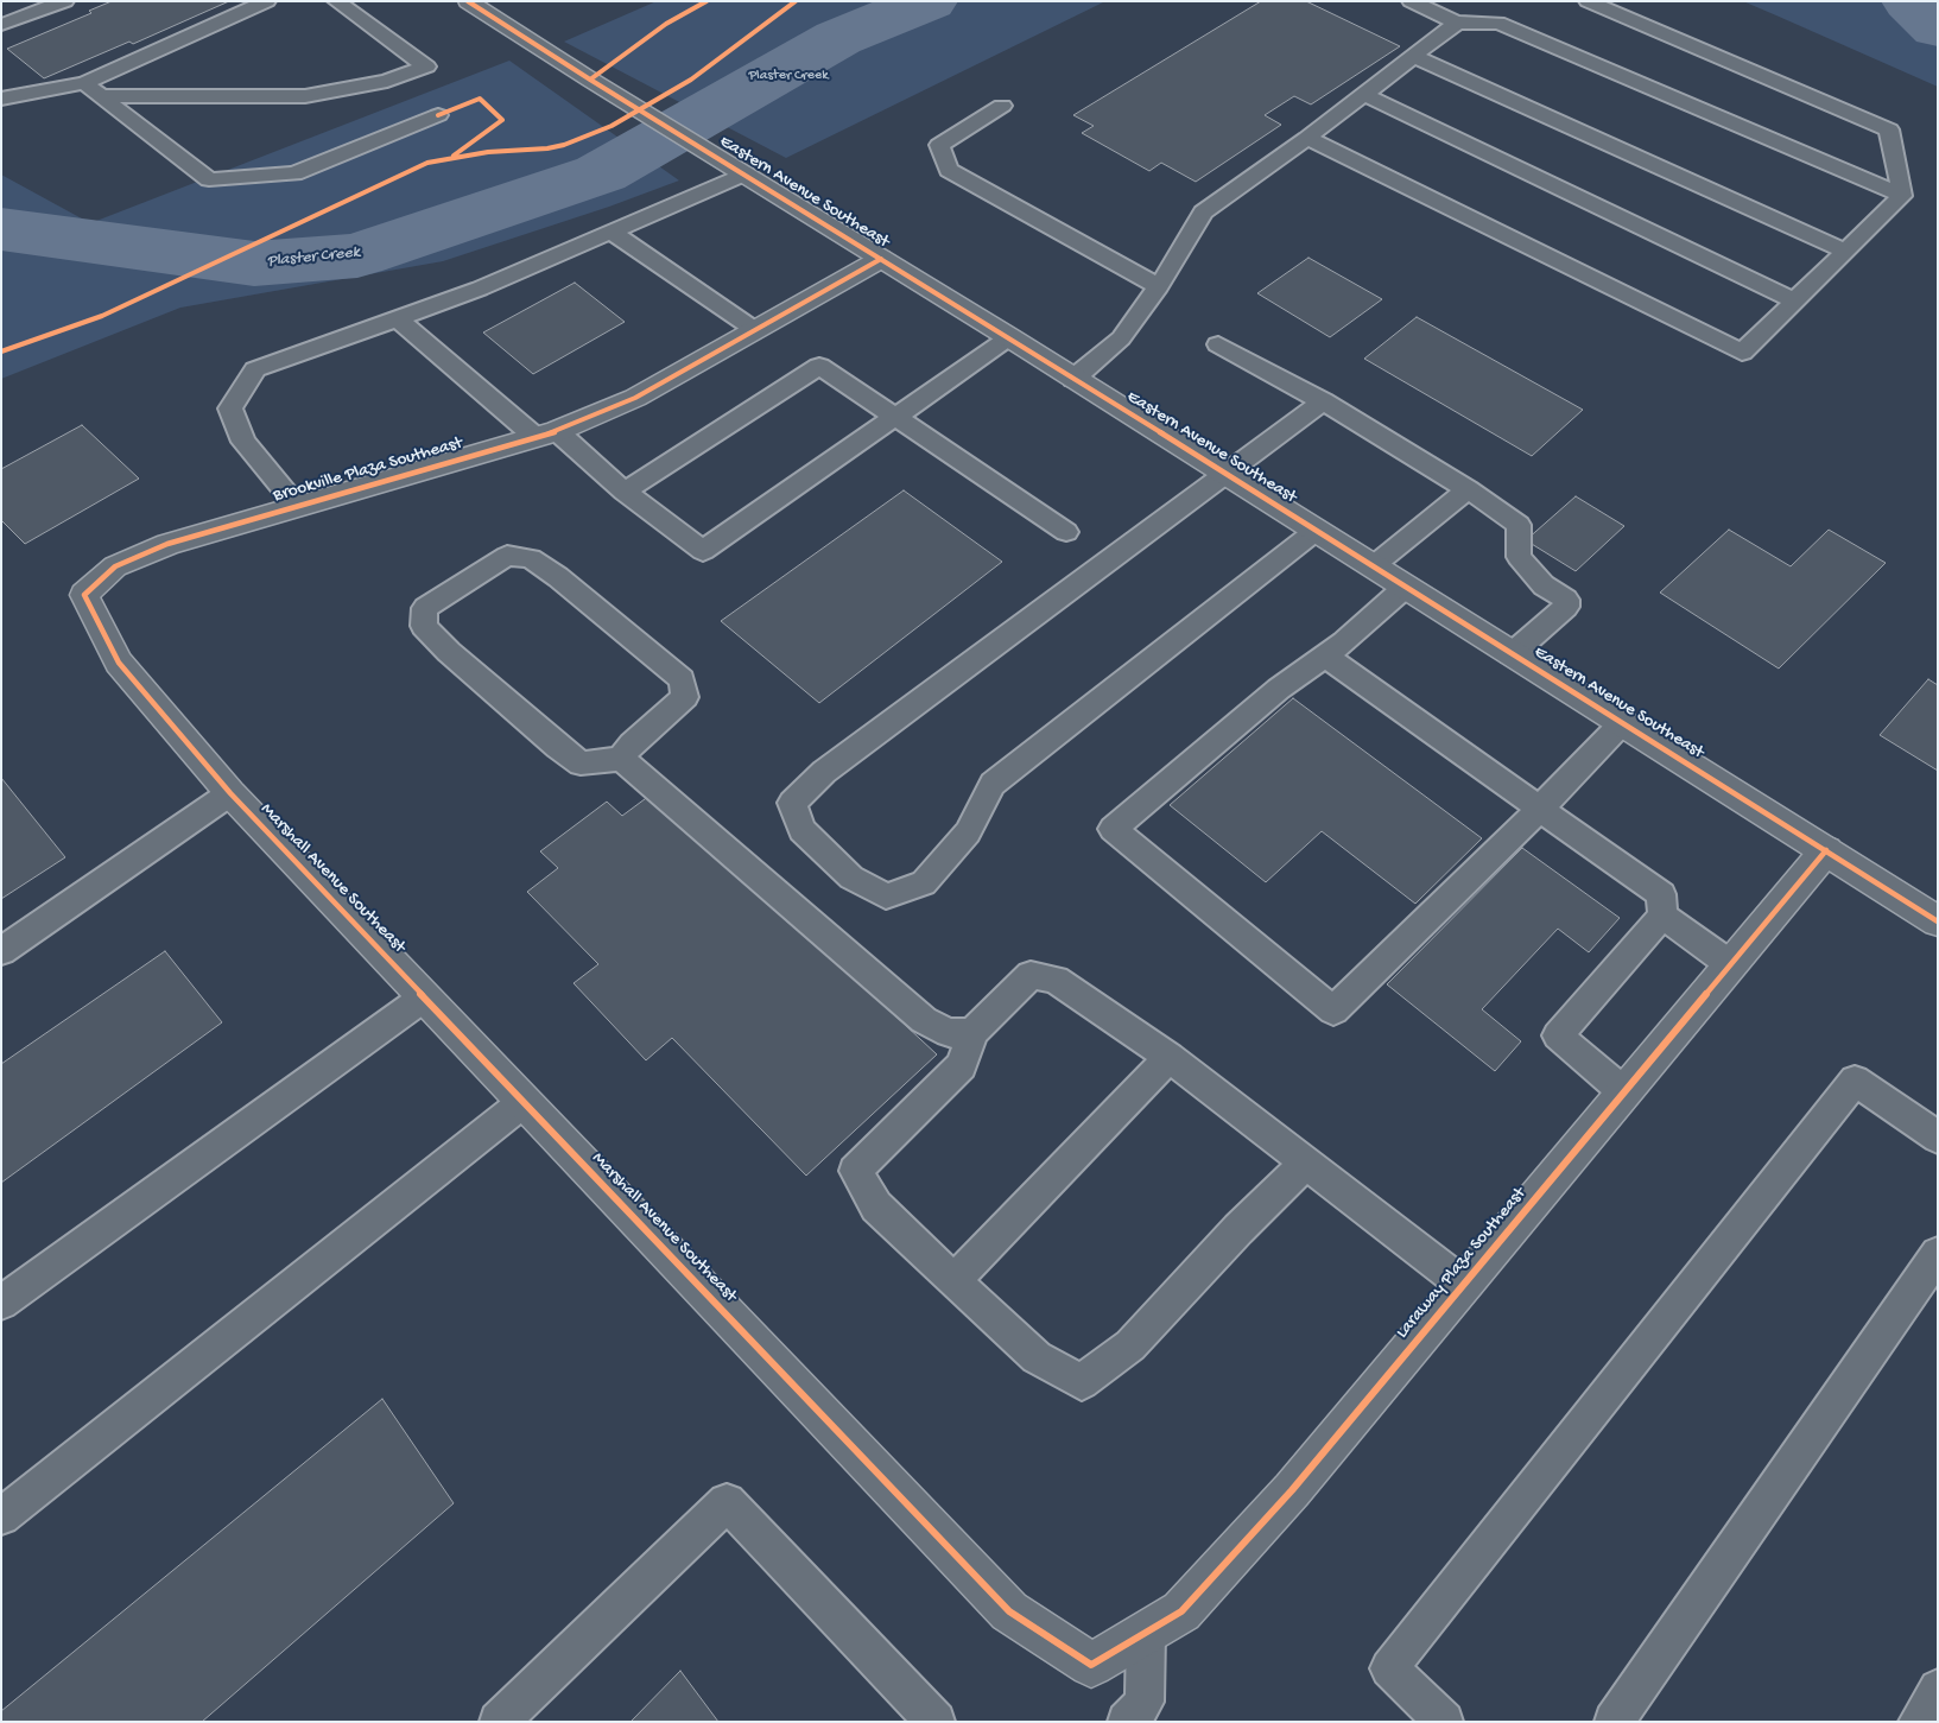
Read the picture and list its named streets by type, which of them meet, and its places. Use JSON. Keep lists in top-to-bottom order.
{
  "streets": {
    "street": [
      "Eastern Avenue Southeast",
      "Brookville Plaza Southeast",
      "Marshall Avenue Southeast",
      "Laraway Plaza Southeast"
    ]
  },
  "crossings": [
    ["Eastern Avenue Southeast", "Brookville Plaza Southeast"],
    ["Eastern Avenue Southeast", "Laraway Plaza Southeast"],
    ["Brookville Plaza Southeast", "Marshall Avenue Southeast"],
    ["Marshall Avenue Southeast", "Laraway Plaza Southeast"]
  ],
  "water": ["Plaster Creek"],
  "parks": ["Plaster Creek"]
}
